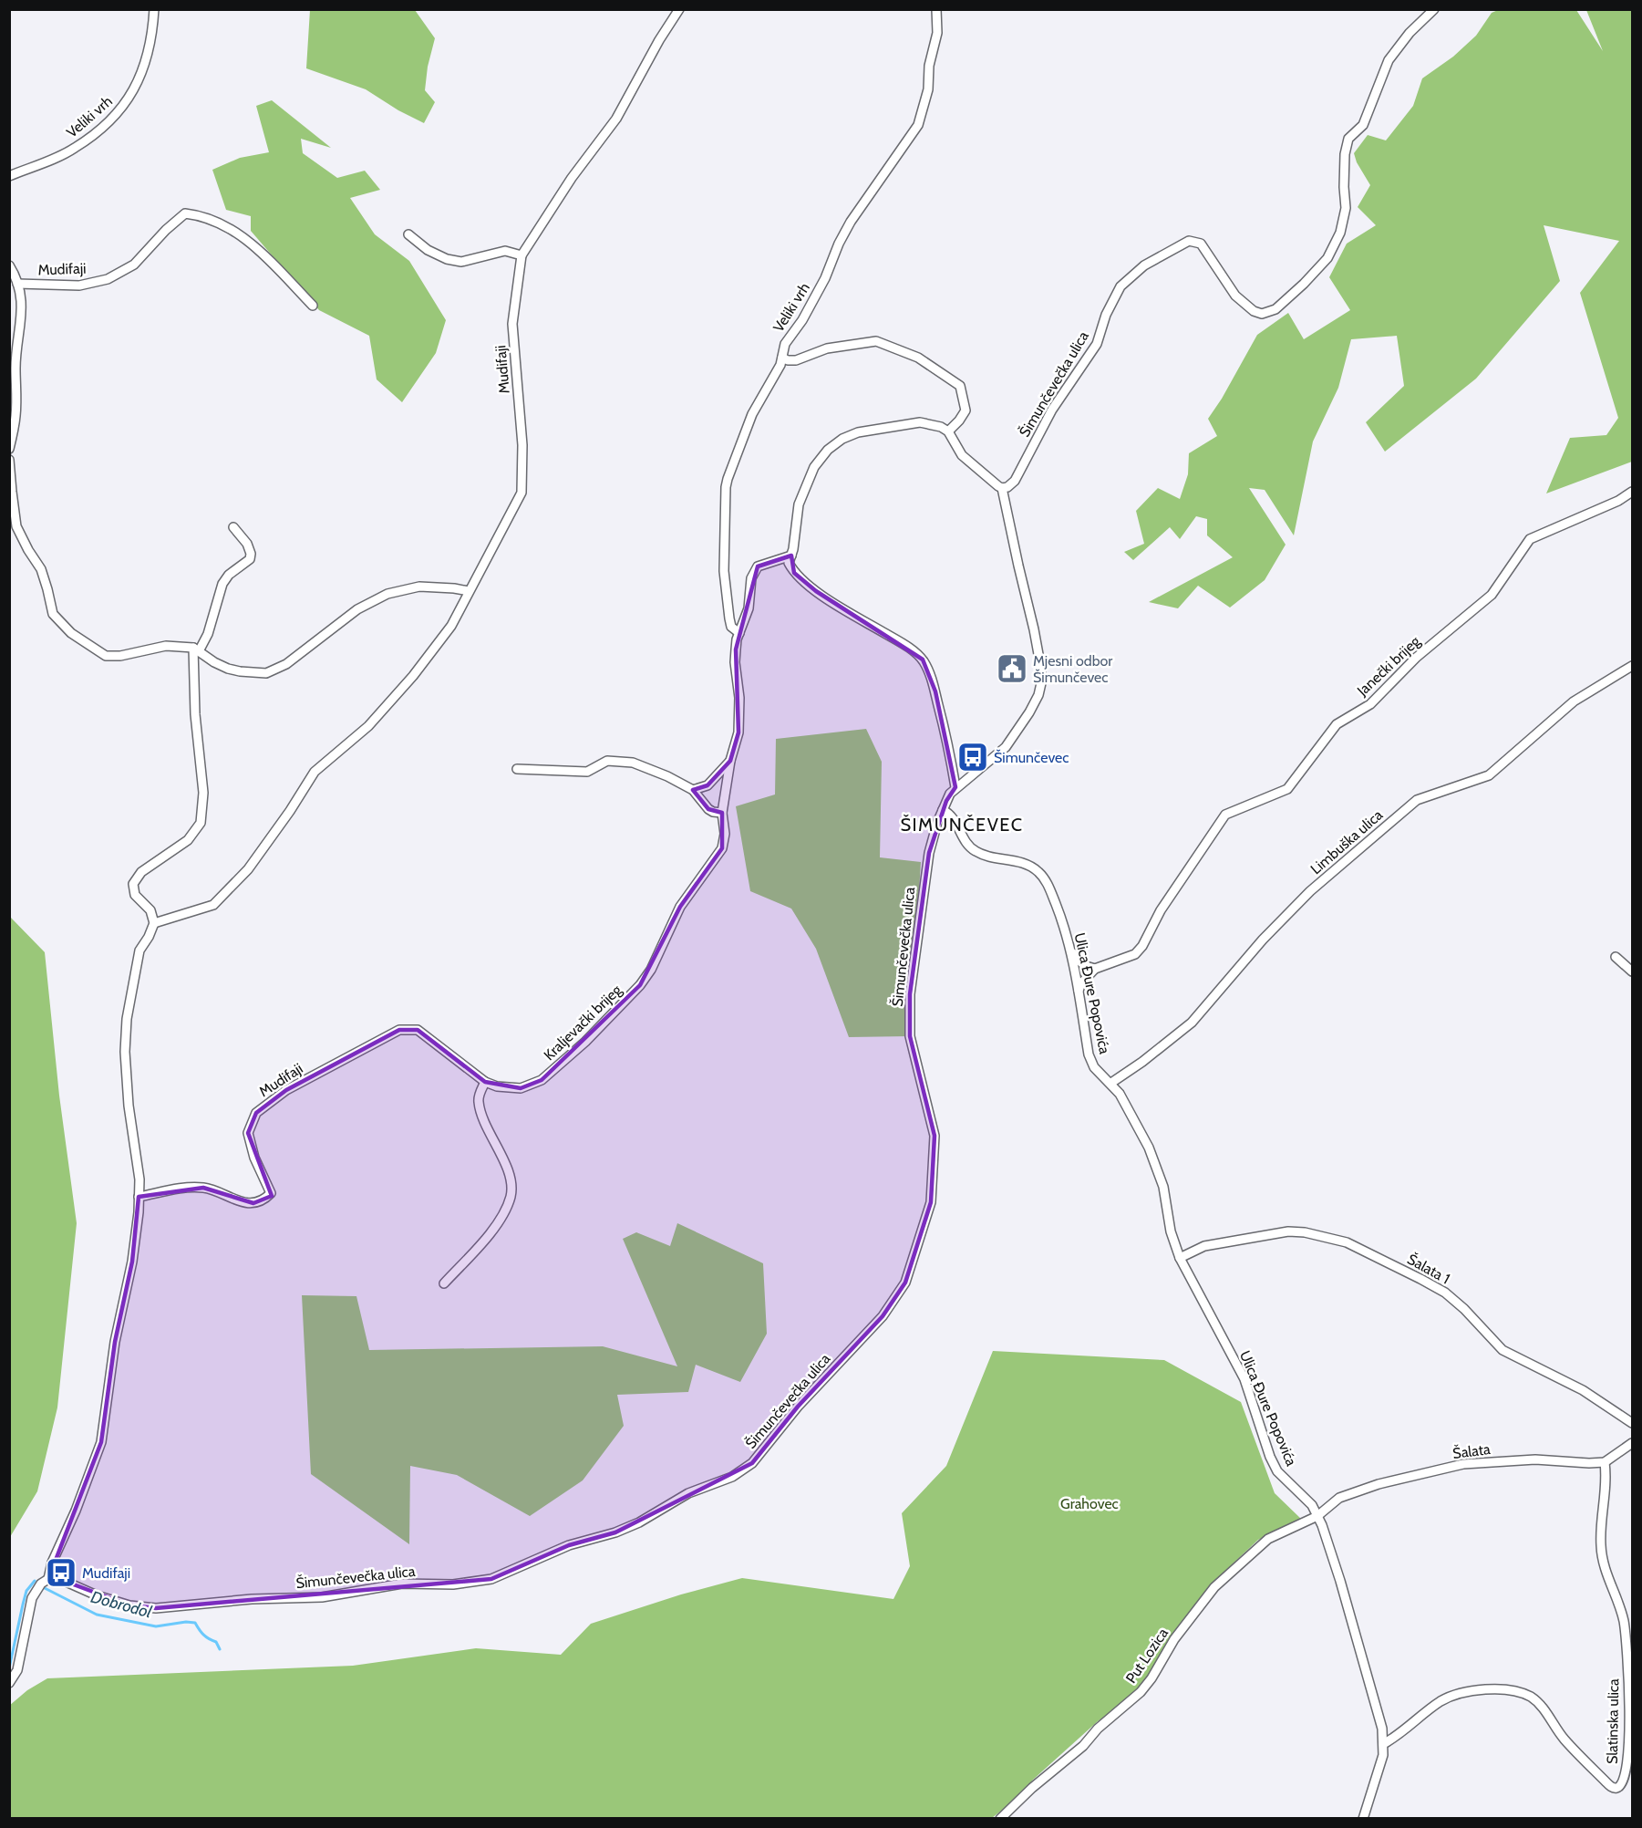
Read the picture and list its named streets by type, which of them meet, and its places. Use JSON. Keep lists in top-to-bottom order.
{
  "streets": {
    "street": [
      "Veliki vrh",
      "Mudifaji",
      "Šimunčevečka ulica",
      "Janečki brijeg",
      "Limbuška ulica",
      "Ulica Đure Popovića",
      "Kraljevački brijeg",
      "Šalata 1",
      "Šalata",
      "Put Lozica",
      "Slatinska ulica"
    ]
  },
  "crossings": [
    ["Veliki vrh", "Kraljevački brijeg"],
    ["Mudifaji", "Kraljevački brijeg"],
    ["Šimunčevečka ulica", "Ulica Đure Popovića"],
    ["Limbuška ulica", "Ulica Đure Popovića"],
    ["Ulica Đure Popovića", "Šalata 1"],
    ["Ulica Đure Popovića", "Šalata"],
    ["Ulica Đure Popovića", "Put Lozica"],
    ["Šalata", "Put Lozica"],
    ["Šalata", "Slatinska ulica"]
  ],
  "districts": ["ŠIMUNČEVEC"],
  "water": ["Dobrodol"],
  "parks": ["Grahovec"],
  "places": {
    "public building": ["Mjesni odbor Šimunčevec"],
    "bus stop": ["Šimunčevec", "Mudifaji"]
  }
}
